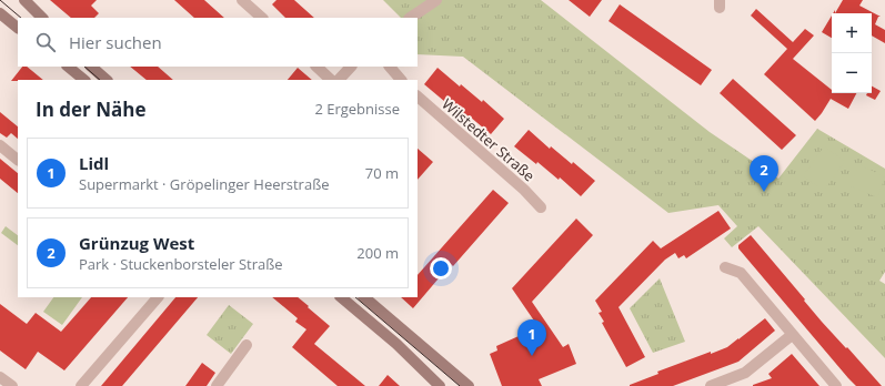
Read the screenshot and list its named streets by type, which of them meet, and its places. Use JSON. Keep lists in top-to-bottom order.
{
  "streets": {
    "street": ["Wilstedter Straße"]
  },
  "page": {
    "map_buttons": ["+", "−"],
    "search": "Hier suchen",
    "heading": ["In der Nähe", "2 Ergebnisse"],
    "list": [
      {
        "mark": "1",
        "name": "Lidl",
        "note": "Supermarkt · Gröpelinger Heerstraße",
        "value": "70 m"
      },
      {
        "mark": "2",
        "name": "Grünzug West",
        "note": "Park · Stuckenborsteler Straße",
        "value": "200 m"
      }
    ],
    "pins": ["2", "1"]
  }
}
